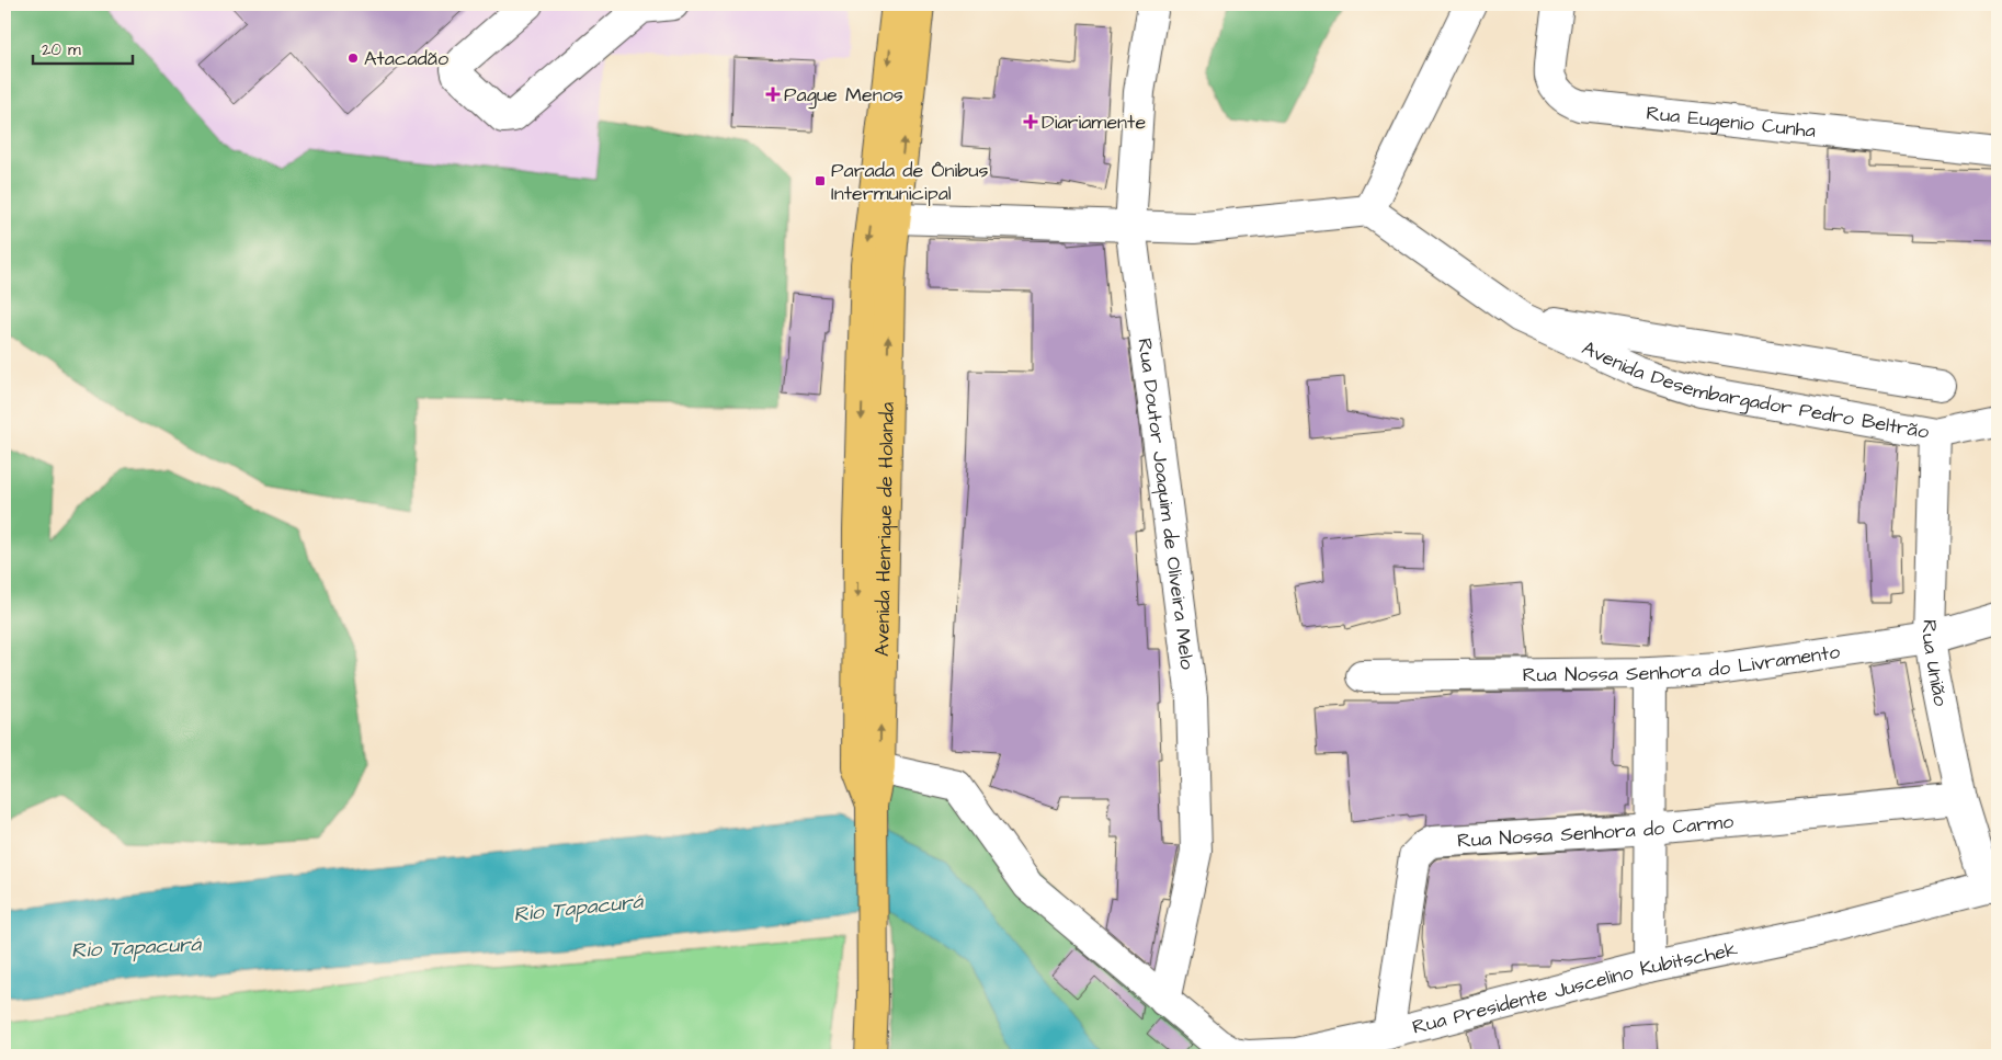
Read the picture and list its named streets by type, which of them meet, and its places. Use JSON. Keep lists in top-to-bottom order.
{
  "streets": {
    "main road": ["Avenida Henrique de Holanda"],
    "street": [
      "Rua Eugenio Cunha",
      "Avenida Desembargador Pedro Beltrão",
      "Rua Doutor Joaquim de Oliveira Melo",
      "Rua Nossa Senhora do Livramento",
      "Rua União",
      "Rua Nossa Senhora do Carmo",
      "Rua Presidente Juscelino Kubitschek"
    ]
  },
  "crossings": [
    ["Avenida Desembargador Pedro Beltrão", "Rua União"],
    ["Rua Doutor Joaquim de Oliveira Melo", "Rua Presidente Juscelino Kubitschek"],
    ["Avenida Henrique de Holanda", "Rua Presidente Juscelino Kubitschek"],
    ["Rua Nossa Senhora do Livramento", "Rua União"],
    ["Rua União", "Rua Nossa Senhora do Carmo"],
    ["Rua União", "Rua Presidente Juscelino Kubitschek"],
    ["Rua Nossa Senhora do Carmo", "Rua Presidente Juscelino Kubitschek"]
  ],
  "water": ["Rio Tapacurá"],
  "places": {
    "other": ["Atacadão"],
    "health": ["Pague Menos", "Diariamente"],
    "transit": ["Parada de Ônibus Intermunicipal"]
  },
  "scale_bar": "20 m"
}
